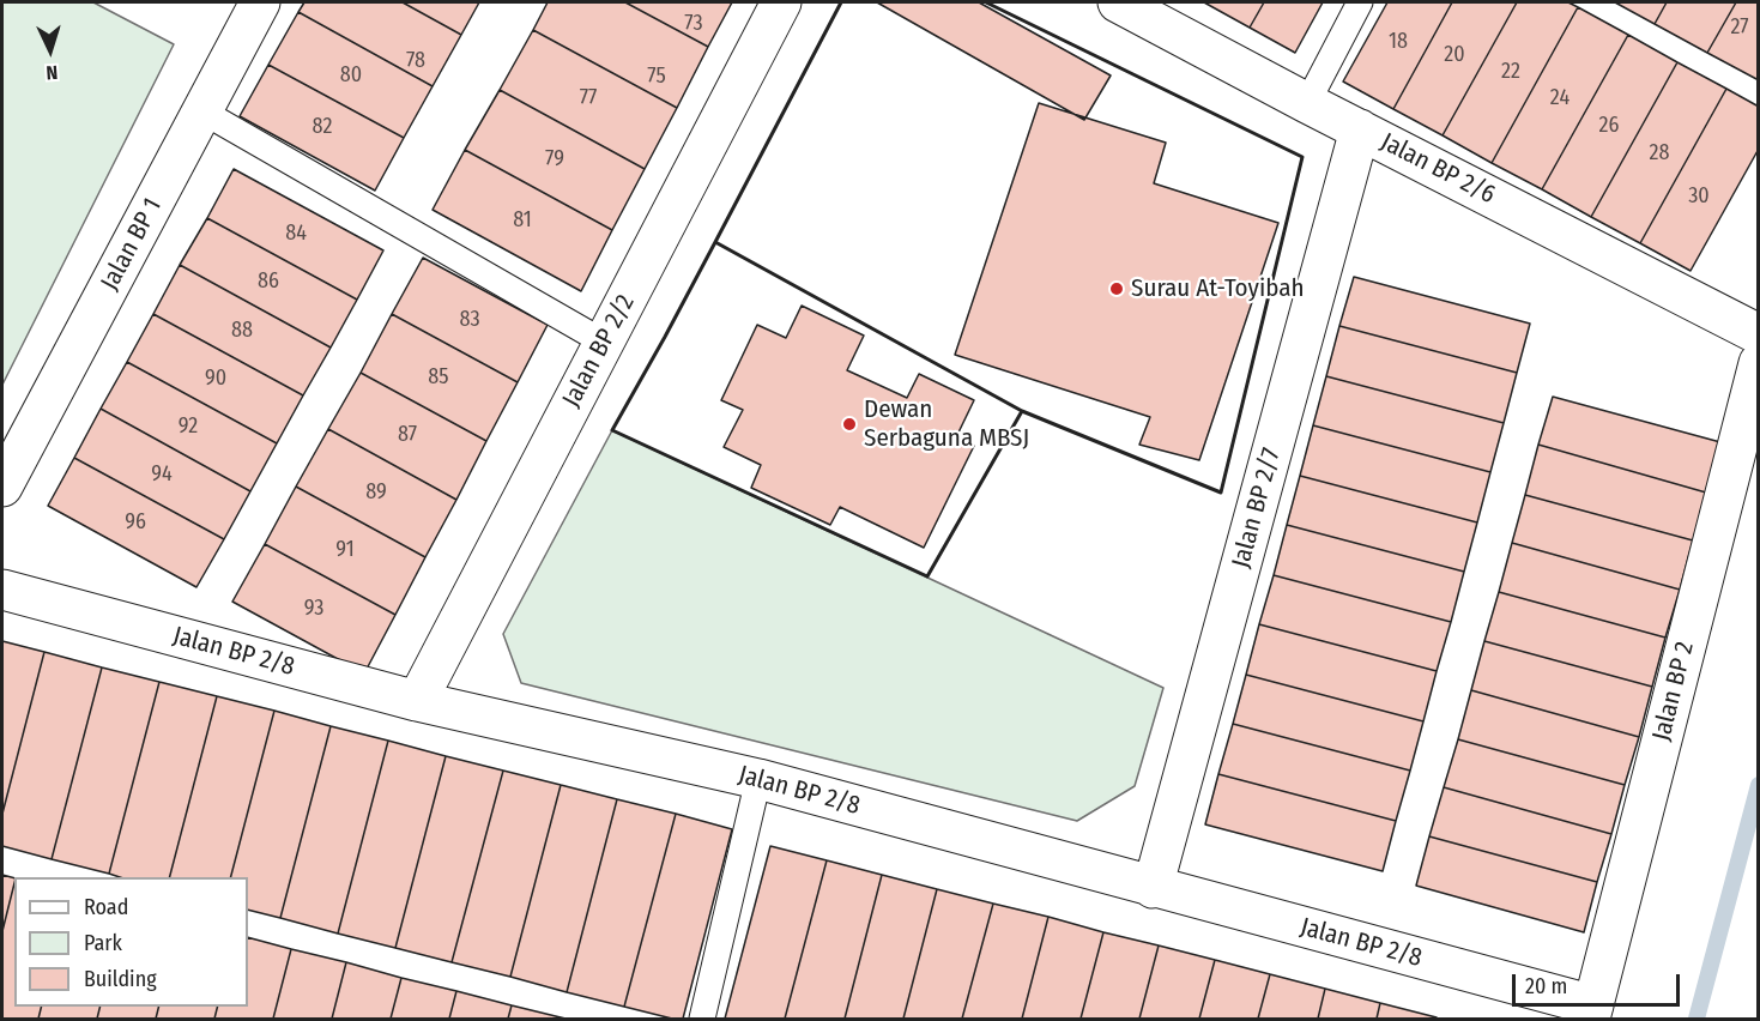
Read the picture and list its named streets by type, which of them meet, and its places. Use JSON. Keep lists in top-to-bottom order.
{
  "streets": {
    "street": [
      "Jalan BP 2/6",
      "Jalan BP 1",
      "Jalan BP 2/2",
      "Jalan BP 2/7",
      "Jalan BP 2/8",
      "Jalan BP 2"
    ]
  },
  "crossings": [
    ["Jalan BP 2/6", "Jalan BP 2/7"],
    ["Jalan BP 2/2", "Jalan BP 2/8"],
    ["Jalan BP 2/7", "Jalan BP 2/8"],
    ["Jalan BP 2/8", "Jalan BP 2"]
  ],
  "places": ["Surau At-Toyibah", "Dewan Serbaguna MBSJ"],
  "house_numbers": [
    "73",
    "27",
    "18",
    "20",
    "78",
    "22",
    "80",
    "75",
    "77",
    "24",
    "26",
    "82",
    "28",
    "79",
    "30",
    "81",
    "84",
    "86",
    "83",
    "88",
    "85",
    "90",
    "92",
    "87",
    "94",
    "89",
    "96",
    "91",
    "93"
  ],
  "legend": ["Road", "Park", "Building"],
  "scale_bar": "20 m",
  "north": "bottom"
}
